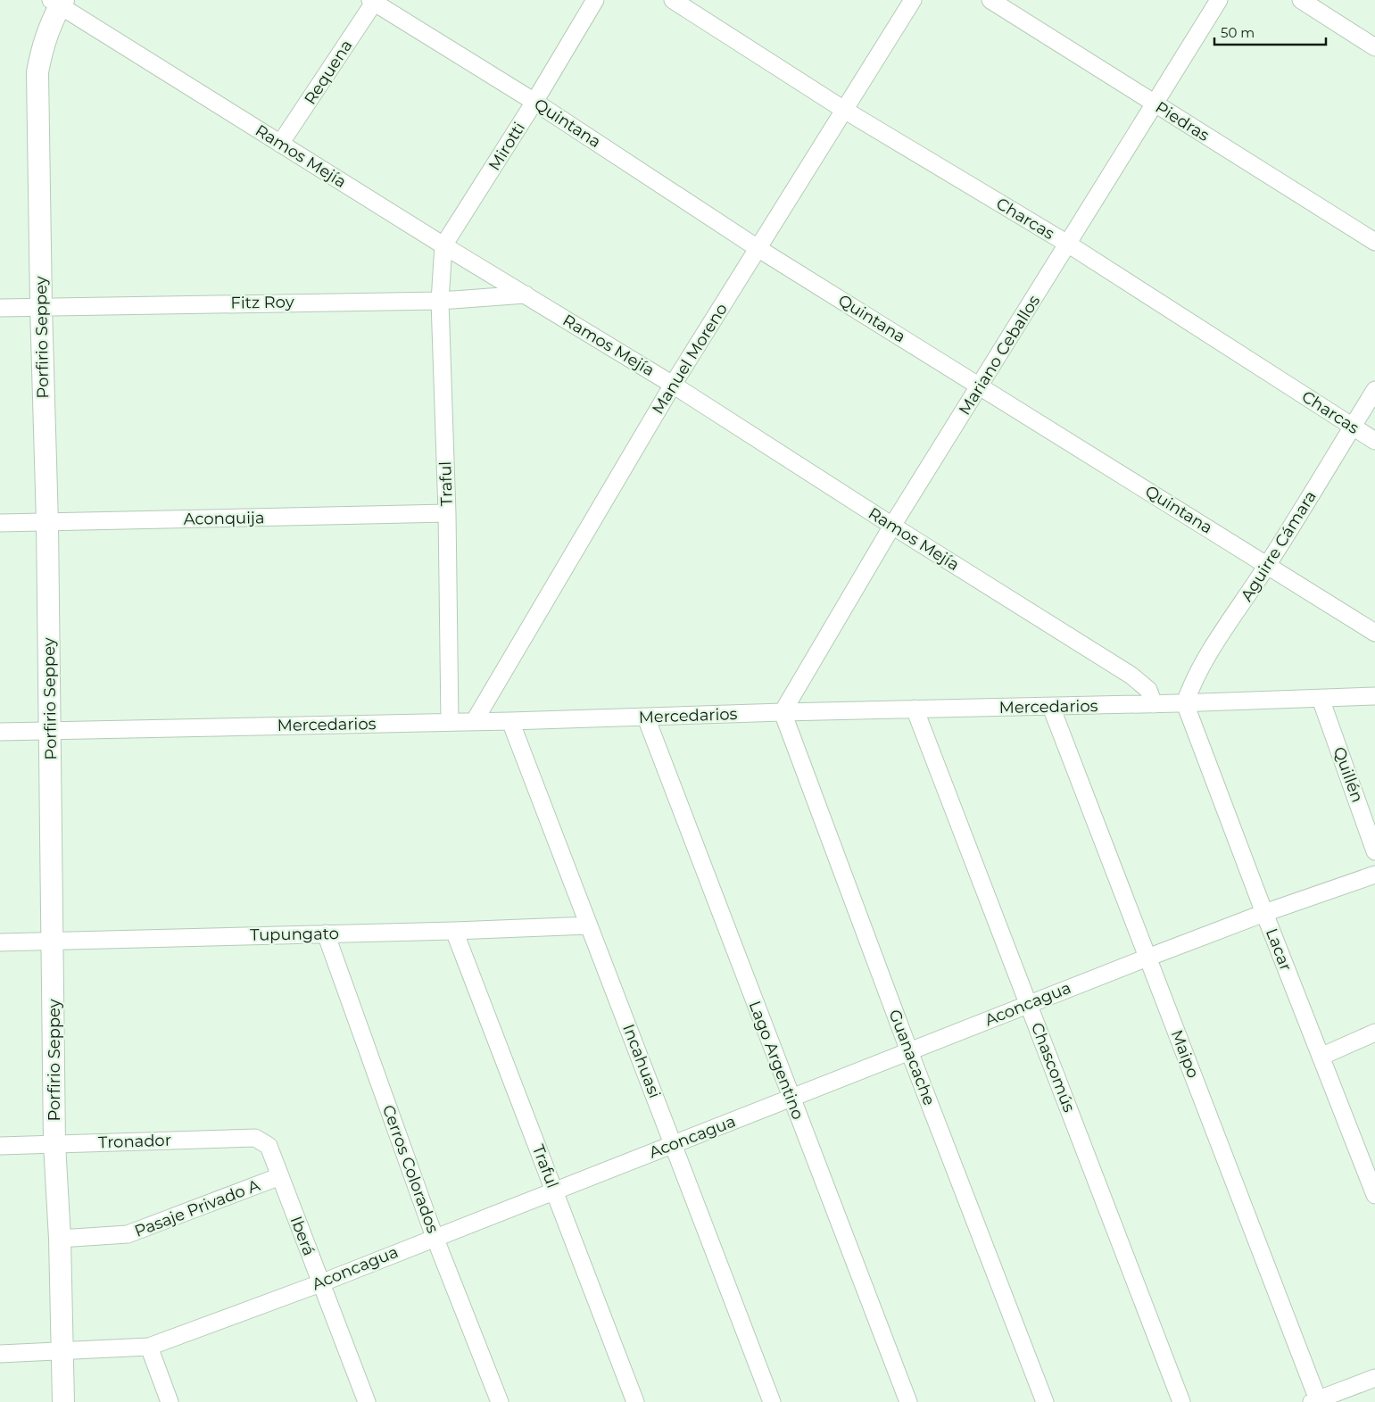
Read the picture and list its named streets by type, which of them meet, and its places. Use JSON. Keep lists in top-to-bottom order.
{
  "streets": {
    "main road": ["Porfirio Seppey"],
    "street": [
      "Requena",
      "Piedras",
      "Quintana",
      "Mirotti",
      "Ramos Mejía",
      "Charcas",
      "Fitz Roy",
      "Mariano Ceballos",
      "Manuel Moreno",
      "Traful",
      "Aconquija",
      "Aguirre Cámara",
      "Mercedarios",
      "Quillén",
      "Tupungato",
      "Lacar",
      "Aconcagua",
      "Maipo",
      "Guanacache",
      "Lago Argentino",
      "Incahuasi",
      "Chascomús",
      "Tronador",
      "Cerros Colorados",
      "Pasaje Privado A",
      "Iberá"
    ]
  },
  "crossings": [
    ["Requena", "Quintana"],
    ["Requena", "Ramos Mejía"],
    ["Piedras", "Mariano Ceballos"],
    ["Quintana", "Mirotti"],
    ["Quintana", "Mariano Ceballos"],
    ["Quintana", "Manuel Moreno"],
    ["Quintana", "Aguirre Cámara"],
    ["Mirotti", "Ramos Mejía"],
    ["Mirotti", "Traful"],
    ["Ramos Mejía", "Fitz Roy"],
    ["Ramos Mejía", "Porfirio Seppey"],
    ["Ramos Mejía", "Mariano Ceballos"],
    ["Ramos Mejía", "Manuel Moreno"],
    ["Ramos Mejía", "Traful"],
    ["Ramos Mejía", "Mercedarios"],
    ["Charcas", "Mariano Ceballos"],
    ["Charcas", "Manuel Moreno"],
    ["Charcas", "Aguirre Cámara"],
    ["Fitz Roy", "Porfirio Seppey"],
    ["Fitz Roy", "Traful"],
    ["Porfirio Seppey", "Aconquija"],
    ["Porfirio Seppey", "Mercedarios"],
    ["Porfirio Seppey", "Tupungato"],
    ["Porfirio Seppey", "Aconcagua"],
    ["Porfirio Seppey", "Tronador"],
    ["Porfirio Seppey", "Pasaje Privado A"],
    ["Mariano Ceballos", "Mercedarios"],
    ["Mariano Ceballos", "Guanacache"],
    ["Manuel Moreno", "Mercedarios"],
    ["Traful", "Aconquija"],
    ["Traful", "Mercedarios"],
    ["Traful", "Tupungato"],
    ["Traful", "Aconcagua"],
    ["Aguirre Cámara", "Mercedarios"],
    ["Aguirre Cámara", "Lacar"],
    ["Mercedarios", "Quillén"],
    ["Mercedarios", "Lacar"],
    ["Mercedarios", "Maipo"],
    ["Mercedarios", "Guanacache"],
    ["Mercedarios", "Lago Argentino"],
    ["Mercedarios", "Incahuasi"],
    ["Mercedarios", "Chascomús"],
    ["Tupungato", "Incahuasi"],
    ["Tupungato", "Cerros Colorados"],
    ["Lacar", "Aconcagua"],
    ["Aconcagua", "Maipo"],
    ["Aconcagua", "Guanacache"],
    ["Aconcagua", "Lago Argentino"],
    ["Aconcagua", "Incahuasi"],
    ["Aconcagua", "Chascomús"],
    ["Aconcagua", "Cerros Colorados"],
    ["Aconcagua", "Iberá"],
    ["Tronador", "Iberá"],
    ["Pasaje Privado A", "Iberá"]
  ],
  "scale_bar": "50 m"
}
